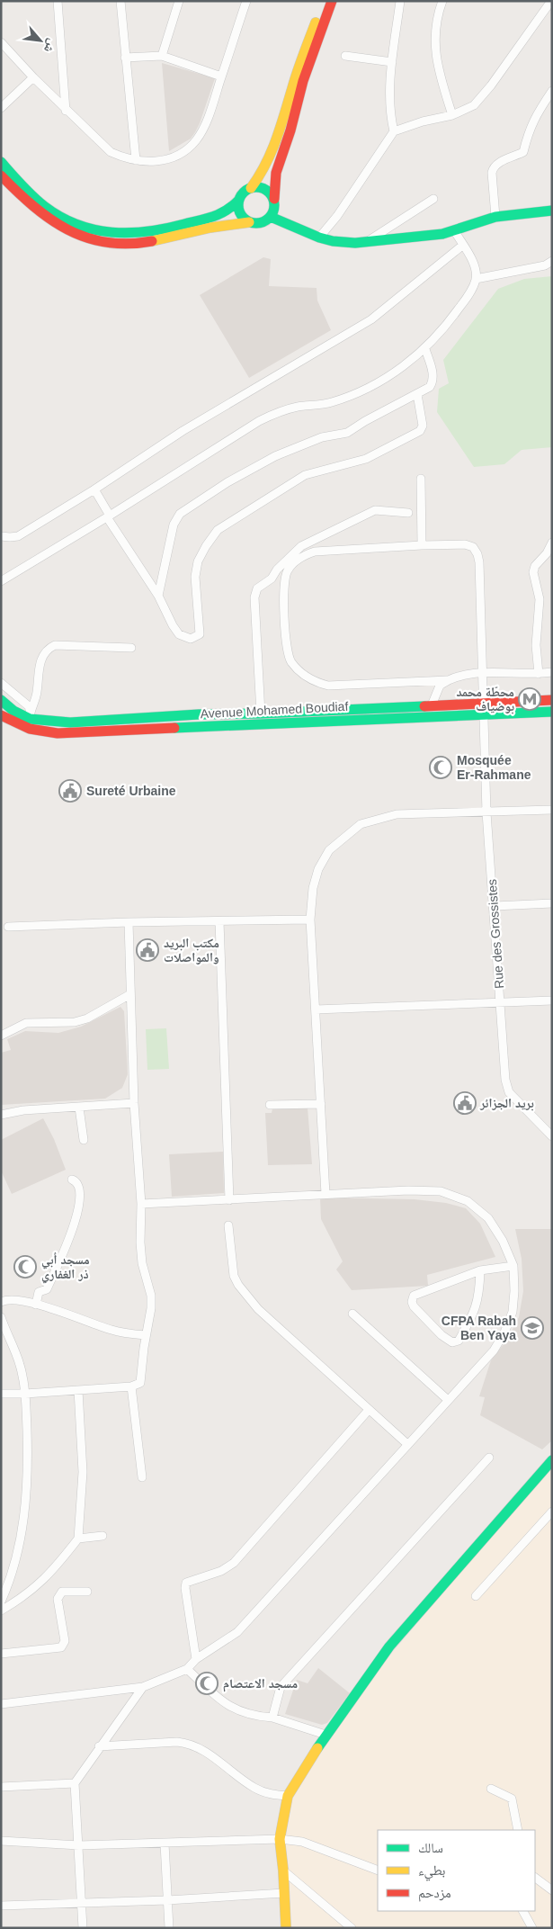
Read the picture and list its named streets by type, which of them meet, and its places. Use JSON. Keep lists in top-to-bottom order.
{
  "streets": {
    "main road": ["Avenue Mohamed Boudiaf"],
    "street": ["Rue des Grossistes"]
  },
  "crossings": [
    ["Avenue Mohamed Boudiaf", "Rue des Grossistes"]
  ],
  "places": {
    "metro station": ["محطّة محمد بوضياف"],
    "mosque": ["Mosquée Er-Rahmane", "مسجد أبي ذر الغفاري", "مسجد الاعتصام"],
    "public building": ["Sureté Urbaine", "مكتب البريد والمواصلات", "بريد الجزائر"],
    "school or university": ["CFPA Rabah Ben Yaya"]
  },
  "legend": ["سالك", "بطيء", "مزدحم"],
  "north": "bottom right"
}
